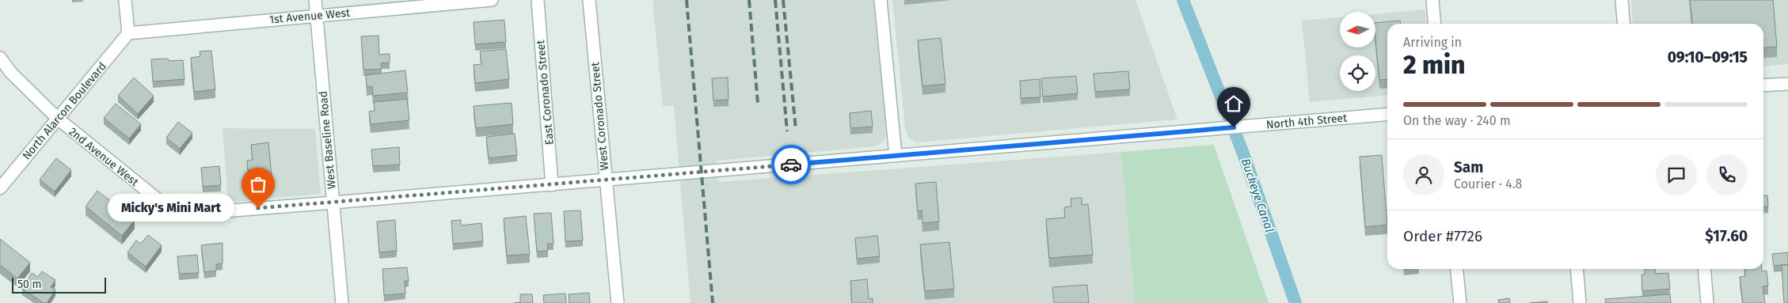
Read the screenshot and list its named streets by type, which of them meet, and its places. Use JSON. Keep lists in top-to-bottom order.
{
  "streets": {
    "street": [
      "1st Avenue West",
      "East Coronado Street",
      "North Alarcon Boulevard",
      "West Coronado Street",
      "North 4th Street",
      "West Baseline Road",
      "2nd Avenue West"
    ]
  },
  "crossings": [
    ["1st Avenue West", "North Alarcon Boulevard"],
    ["1st Avenue West", "West Baseline Road"],
    ["East Coronado Street", "2nd Avenue West"],
    ["North Alarcon Boulevard", "2nd Avenue West"],
    ["West Coronado Street", "North 4th Street"],
    ["West Coronado Street", "2nd Avenue West"],
    ["North 4th Street", "2nd Avenue West"],
    ["West Baseline Road", "2nd Avenue West"]
  ],
  "water": ["Buckeye Canal"],
  "places": ["Micky's Mini Mart"],
  "scale_bar": "50 m",
  "north": "left",
  "page": {
    "heading": ["2 min", "Arriving in", "09:10–09:15"],
    "panel": [
      "Sam",
      "Courier · 4.8",
      "Order #7726",
      "$17.60"
    ],
    "bar": "On the way · 240 m",
    "bubble": "Micky's Mini Mart",
    "scale": "50 m"
  }
}
